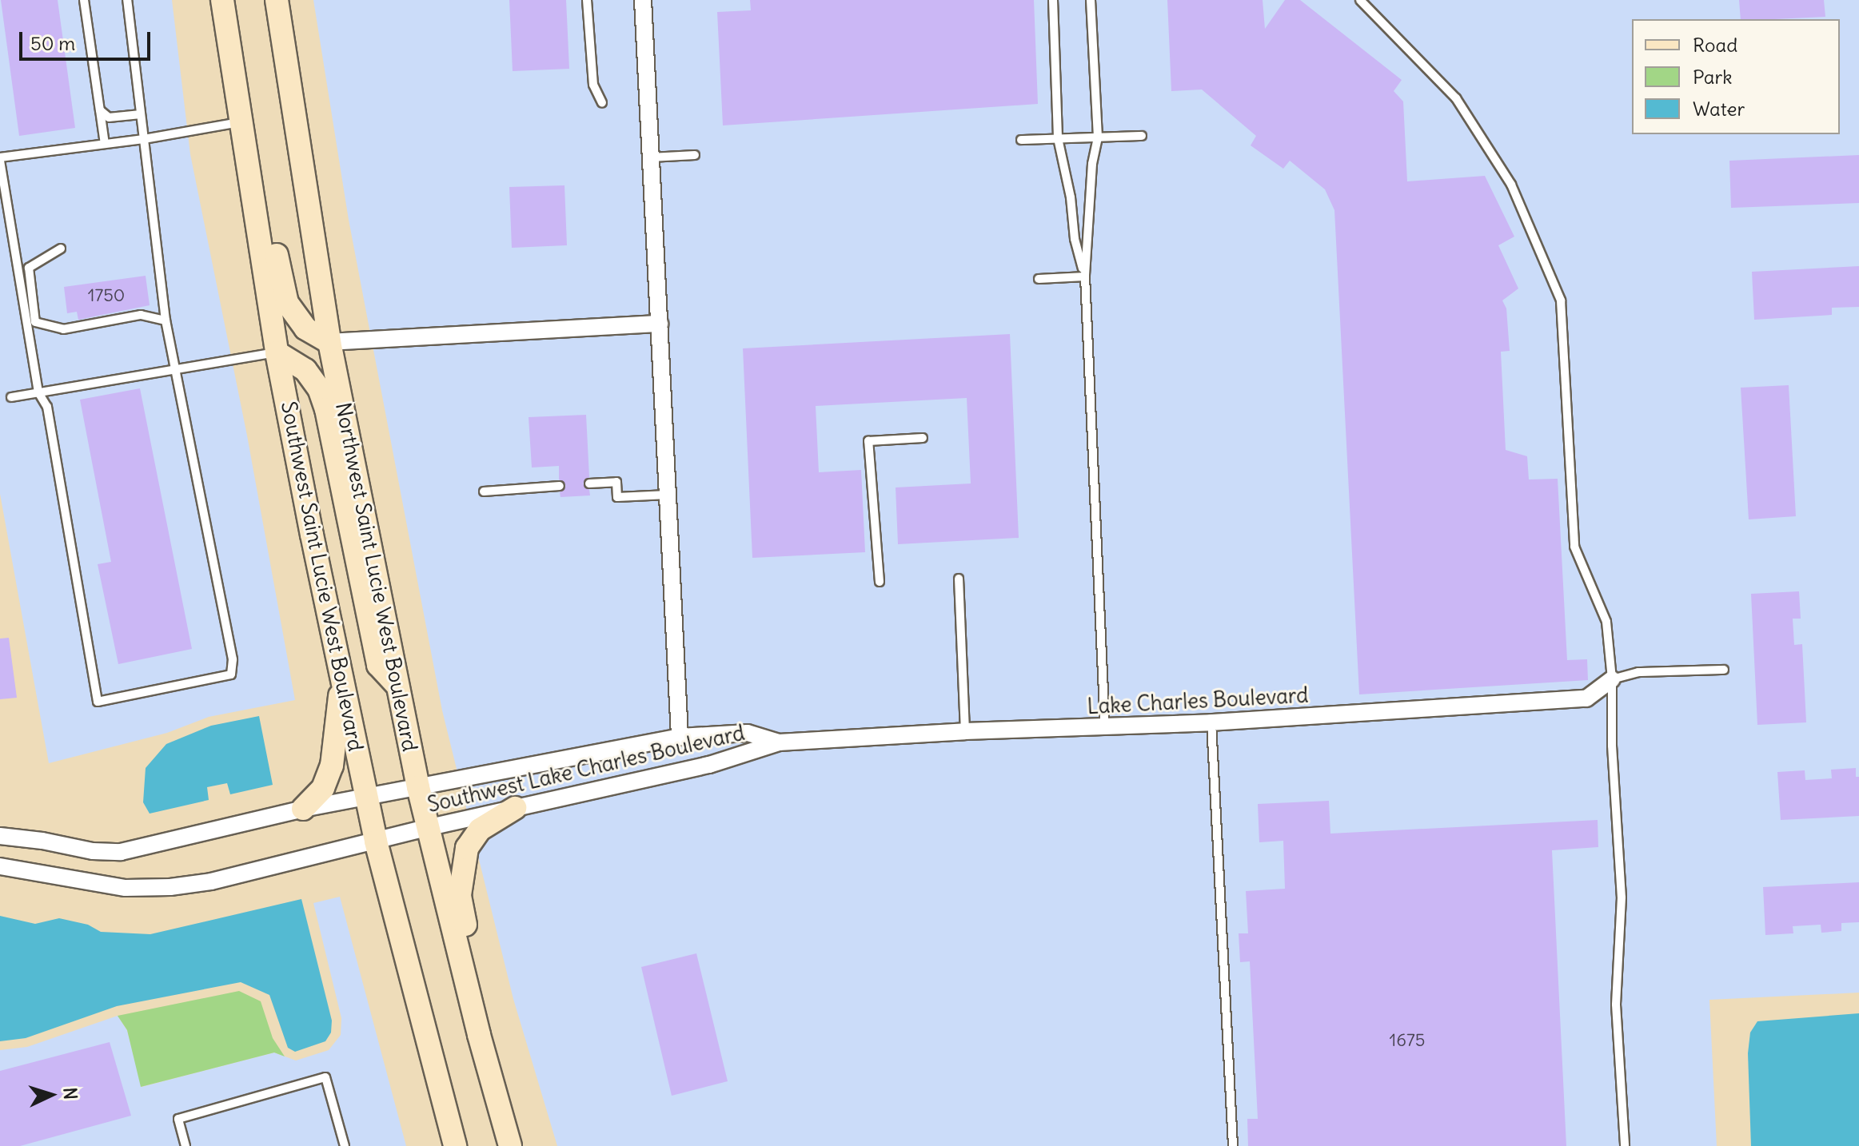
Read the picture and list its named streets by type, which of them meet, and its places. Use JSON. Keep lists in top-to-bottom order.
{
  "streets": {
    "main road": ["Southwest Saint Lucie West Boulevard", "Northwest Saint Lucie West Boulevard"],
    "street": ["Lake Charles Boulevard", "Southwest Lake Charles Boulevard"]
  },
  "crossings": [
    ["Southwest Saint Lucie West Boulevard", "Southwest Lake Charles Boulevard"],
    ["Northwest Saint Lucie West Boulevard", "Southwest Lake Charles Boulevard"],
    ["Lake Charles Boulevard", "Southwest Lake Charles Boulevard"]
  ],
  "house_numbers": ["1750", "1675"],
  "legend": ["Road", "Park", "Water"],
  "scale_bar": "50 m",
  "north": "right"
}
